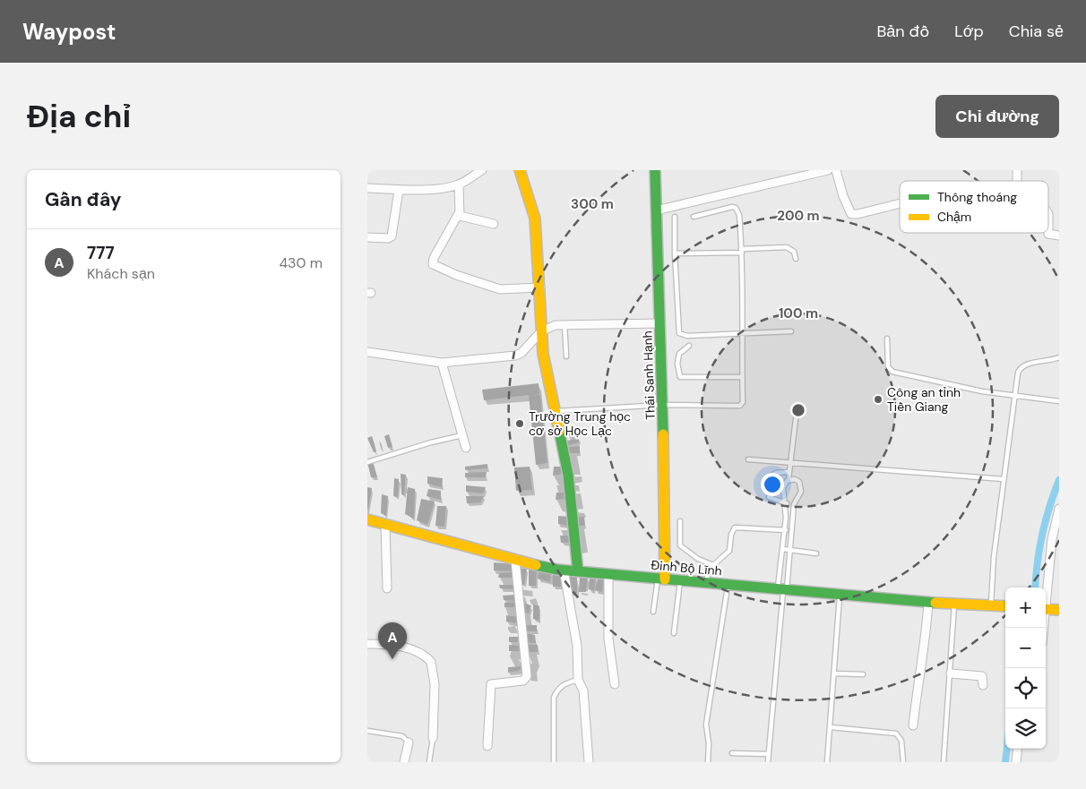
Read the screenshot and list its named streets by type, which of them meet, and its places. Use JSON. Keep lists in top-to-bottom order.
{
  "streets": {
    "street": ["Thái Sanh Hạnh", "Đinh Bộ Lĩnh"]
  },
  "crossings": [
    ["Thái Sanh Hạnh", "Đinh Bộ Lĩnh"]
  ],
  "places": ["Công an tỉnh Tiền Giang", "Trường Trung học cơ sở Học Lạc"],
  "legend": ["Thông thoáng", "Chậm"],
  "page": {
    "header": "Waypost",
    "nav": ["Bản đồ", "Lớp", "Chia sẻ"],
    "buttons": "Chỉ đường",
    "title": "Địa chỉ",
    "heading": "Gần đây",
    "list": [
      {
        "mark": "A",
        "name": "777",
        "note": "Khách sạn",
        "value": "430 m"
      }
    ],
    "map_buttons": ["+", "−"],
    "pins": "A"
  },
  "rings": ["300 m", "200 m", "100 m"]
}
